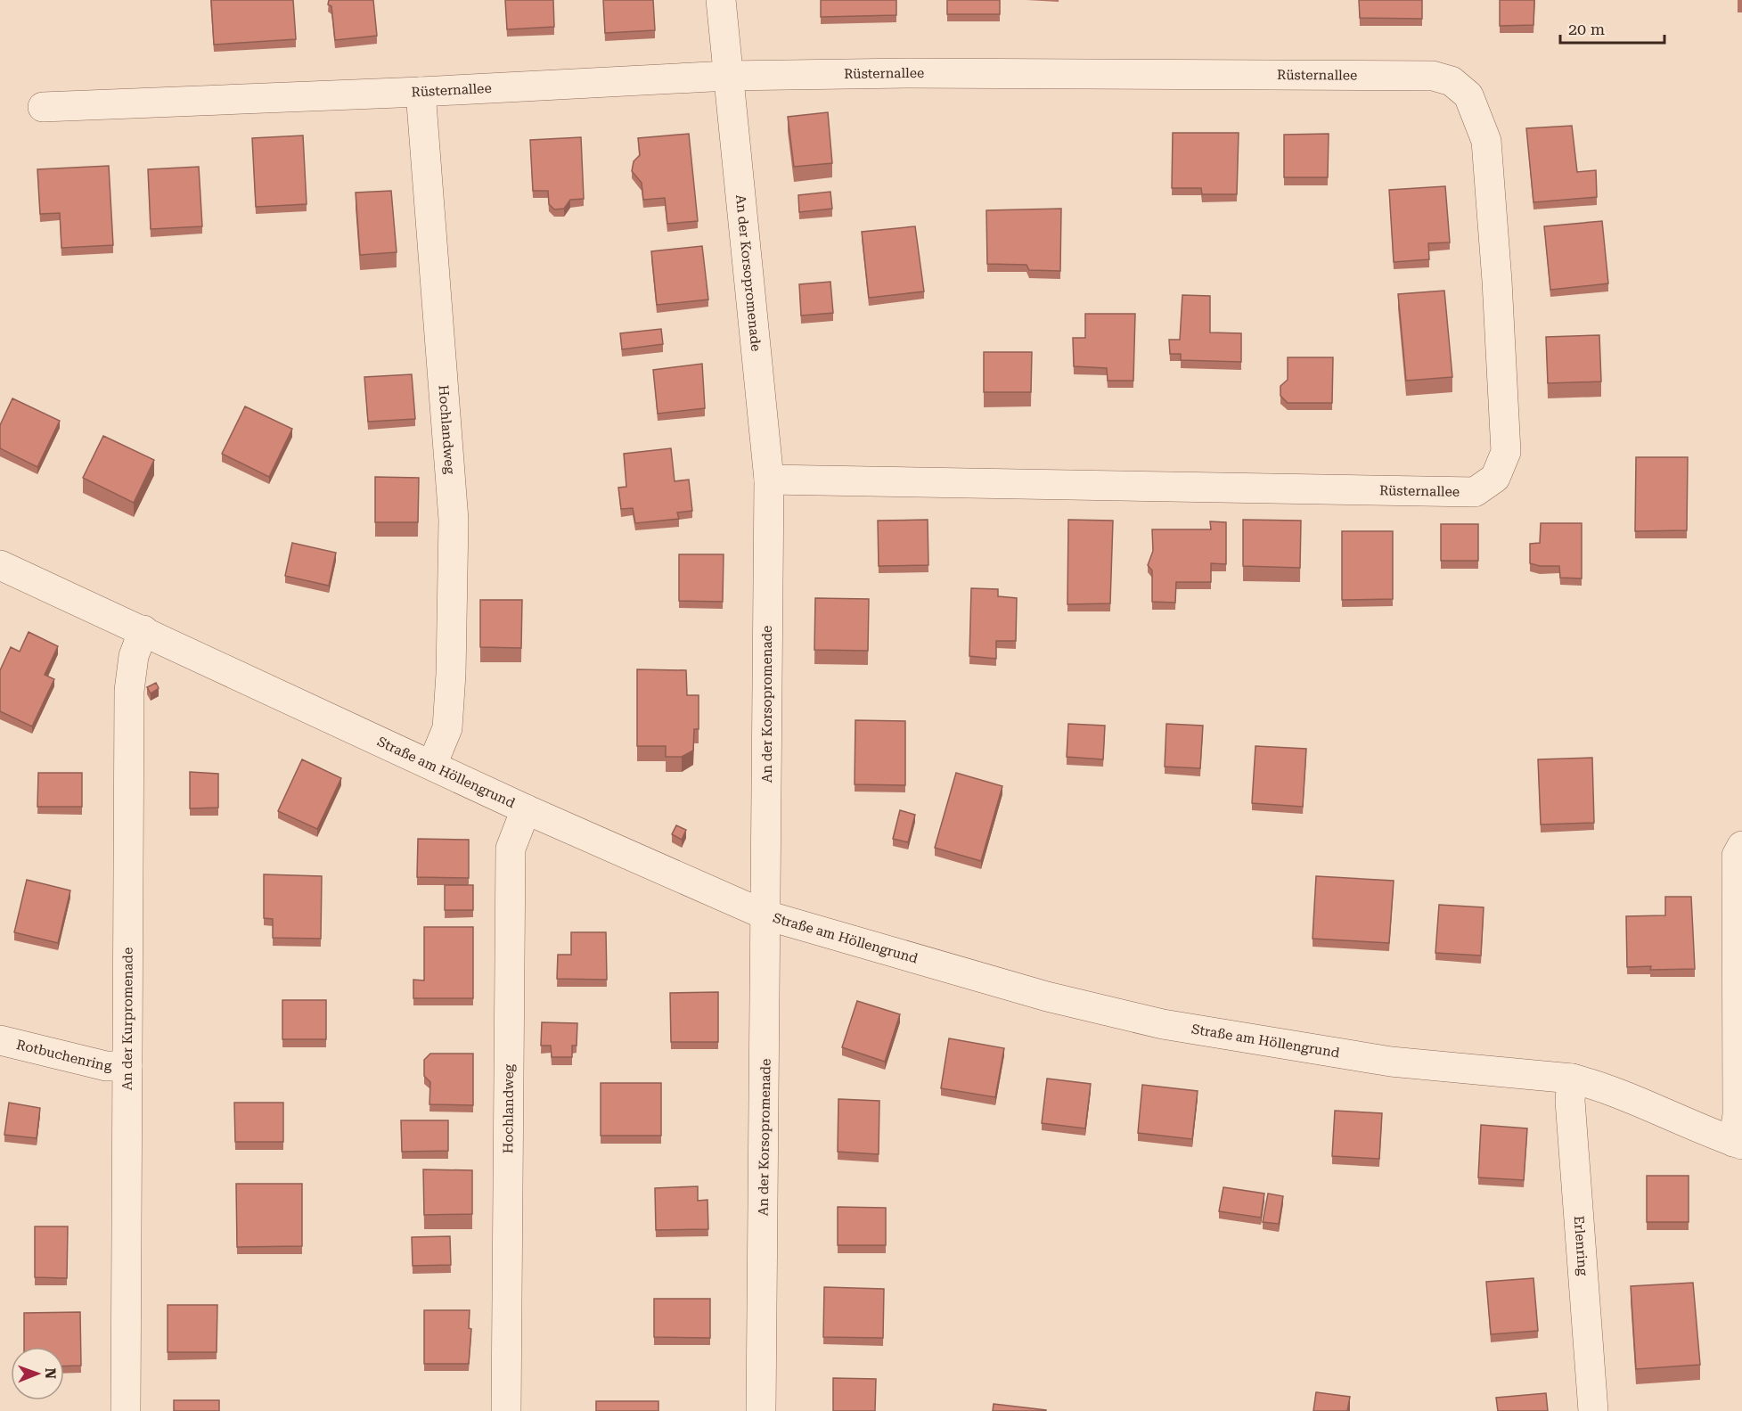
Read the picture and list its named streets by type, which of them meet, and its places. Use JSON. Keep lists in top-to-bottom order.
{
  "streets": {
    "street": [
      "Rüsternallee",
      "An der Korsopromenade",
      "Hochlandweg",
      "Straße am Höllengrund",
      "An der Kurpromenade",
      "Rotbuchenring",
      "Erlenring"
    ]
  },
  "crossings": [
    ["Rüsternallee", "An der Korsopromenade"],
    ["Rüsternallee", "Hochlandweg"],
    ["An der Korsopromenade", "Straße am Höllengrund"],
    ["Hochlandweg", "Straße am Höllengrund"],
    ["Straße am Höllengrund", "An der Kurpromenade"],
    ["Straße am Höllengrund", "Erlenring"],
    ["An der Kurpromenade", "Rotbuchenring"]
  ],
  "scale_bar": "20 m",
  "north": "right"
}
